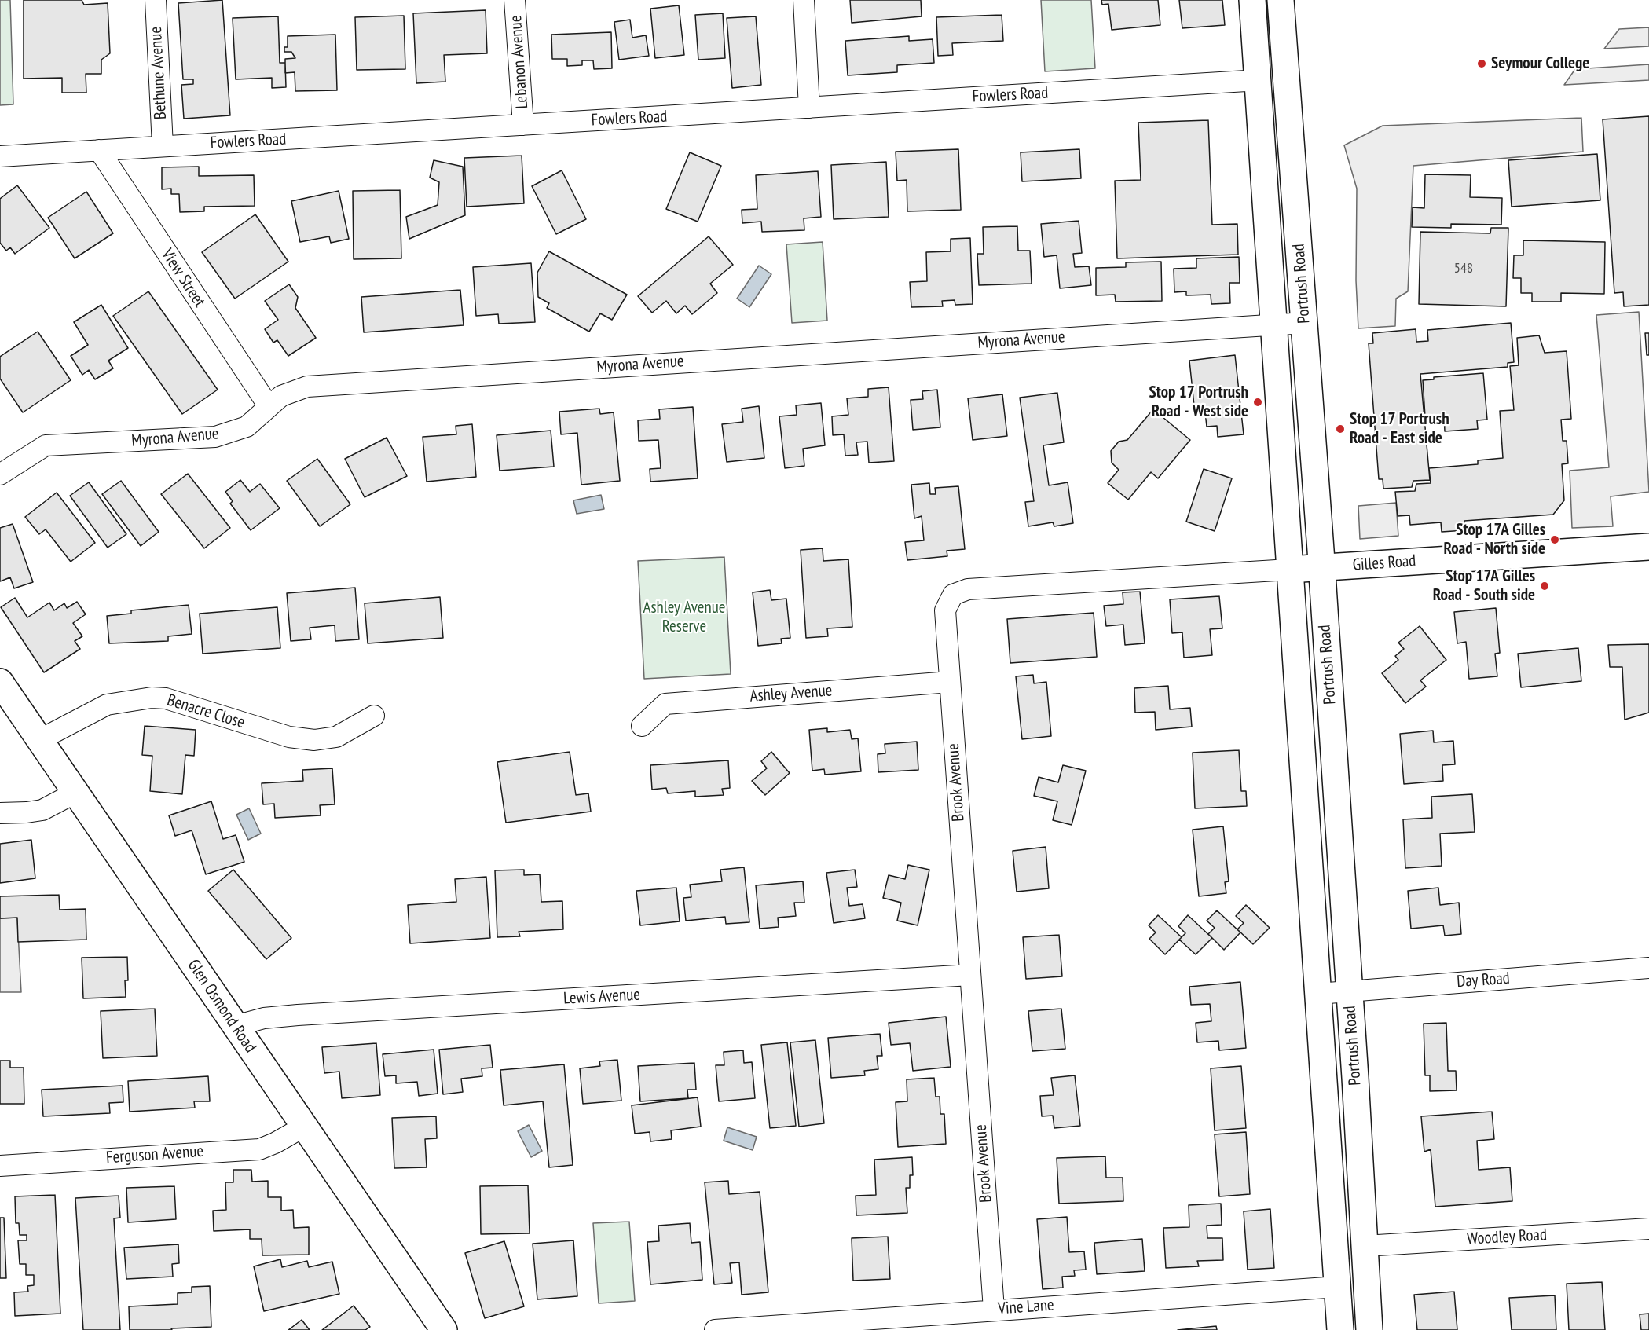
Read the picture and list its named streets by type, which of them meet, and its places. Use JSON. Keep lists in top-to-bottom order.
{
  "streets": {
    "main road": ["Portrush Road", "Gilles Road", "Glen Osmond Road"],
    "street": [
      "Lebanon Avenue",
      "Bethune Avenue",
      "Fowlers Road",
      "View Street",
      "Myrona Avenue",
      "Ashley Avenue",
      "Benacre Close",
      "Brook Avenue",
      "Day Road",
      "Lewis Avenue",
      "Ferguson Avenue",
      "Woodley Road",
      "Vine Lane"
    ]
  },
  "crossings": [
    ["Lebanon Avenue", "Fowlers Road"],
    ["Bethune Avenue", "Fowlers Road"],
    ["Fowlers Road", "View Street"],
    ["Fowlers Road", "Portrush Road"],
    ["View Street", "Myrona Avenue"],
    ["Portrush Road", "Myrona Avenue"],
    ["Portrush Road", "Gilles Road"],
    ["Portrush Road", "Brook Avenue"],
    ["Portrush Road", "Day Road"],
    ["Portrush Road", "Woodley Road"],
    ["Portrush Road", "Vine Lane"],
    ["Gilles Road", "Brook Avenue"],
    ["Ashley Avenue", "Brook Avenue"],
    ["Benacre Close", "Glen Osmond Road"],
    ["Brook Avenue", "Lewis Avenue"],
    ["Brook Avenue", "Vine Lane"],
    ["Lewis Avenue", "Glen Osmond Road"],
    ["Glen Osmond Road", "Ferguson Avenue"]
  ],
  "parks": ["Ashley Avenue Reserve"],
  "places": [
    "Seymour College",
    "Stop 17 Portrush Road - West side",
    "Stop 17 Portrush Road - East side",
    "Stop 17A Gilles Road - North side",
    "Stop 17A Gilles Road - South side"
  ],
  "house_numbers": ["548"]
}
